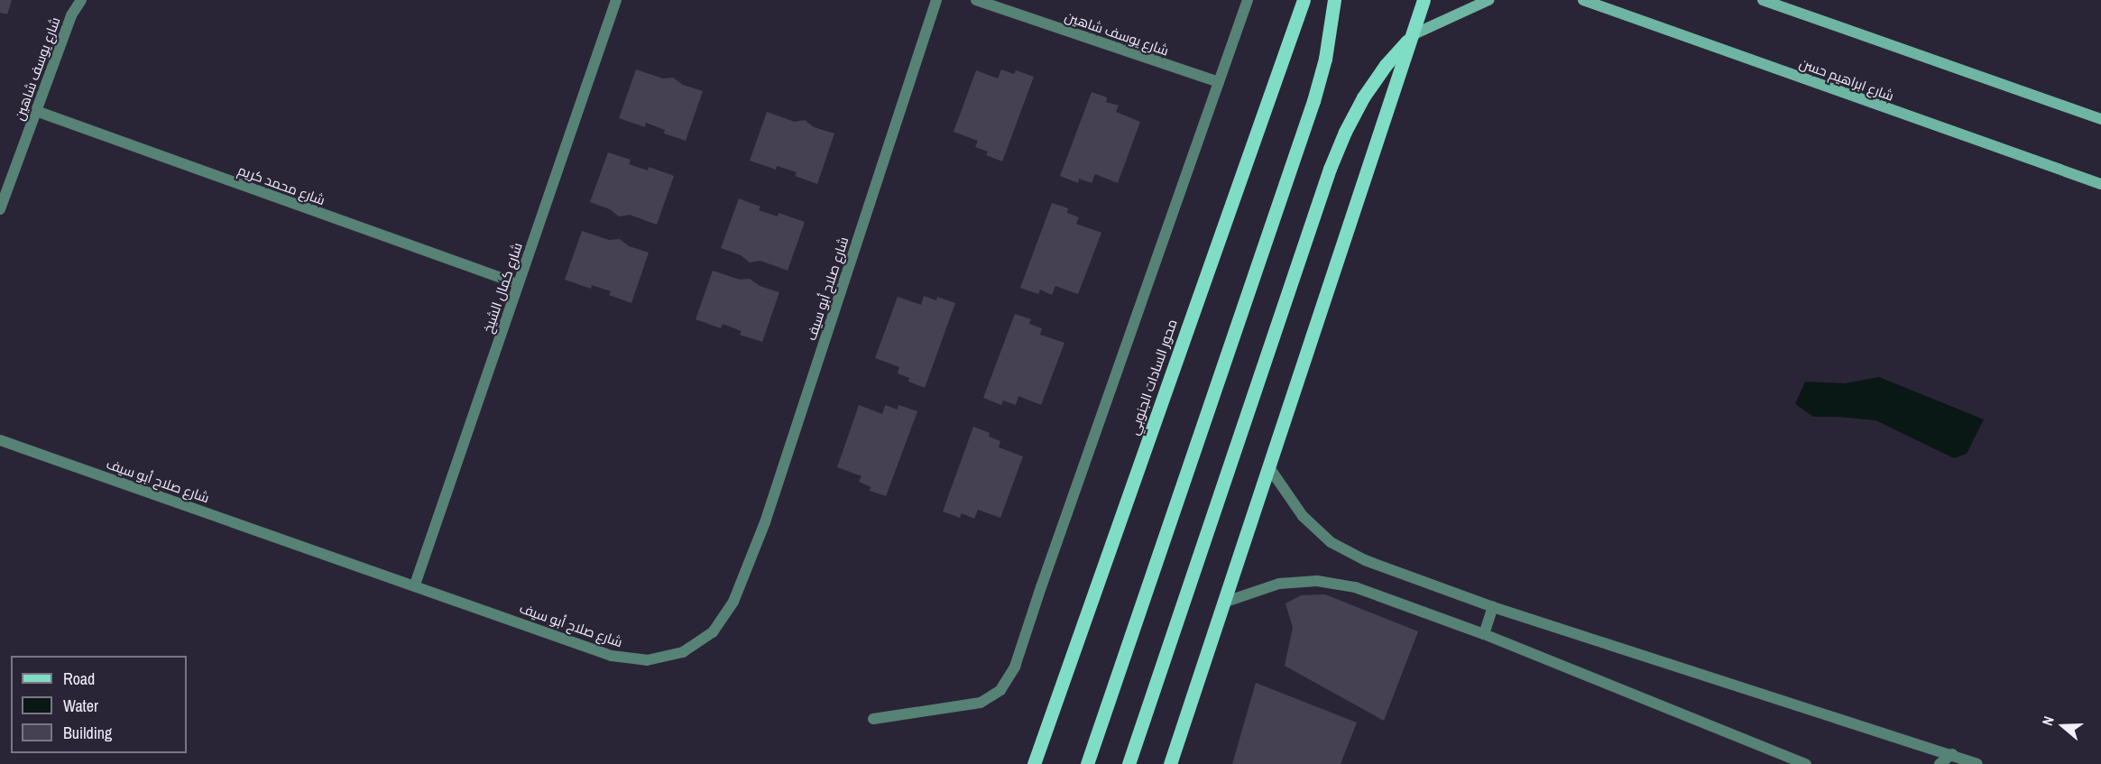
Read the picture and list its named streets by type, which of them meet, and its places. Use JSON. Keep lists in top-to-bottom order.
{
  "streets": {
    "main road": ["محور السادات الجنوبي"],
    "street": [
      "شارع يوسف شاهين",
      "شارع ابراهيم حسن",
      "شارع محمد كريم",
      "شارع كمال الشيخ",
      "شارع صلاح أبو سيف"
    ]
  },
  "crossings": [
    ["شارع يوسف شاهين", "شارع محمد كريم"],
    ["شارع محمد كريم", "شارع كمال الشيخ"],
    ["شارع كمال الشيخ", "شارع صلاح أبو سيف"]
  ],
  "legend": ["Road", "Water", "Building"],
  "north": "left"
}
